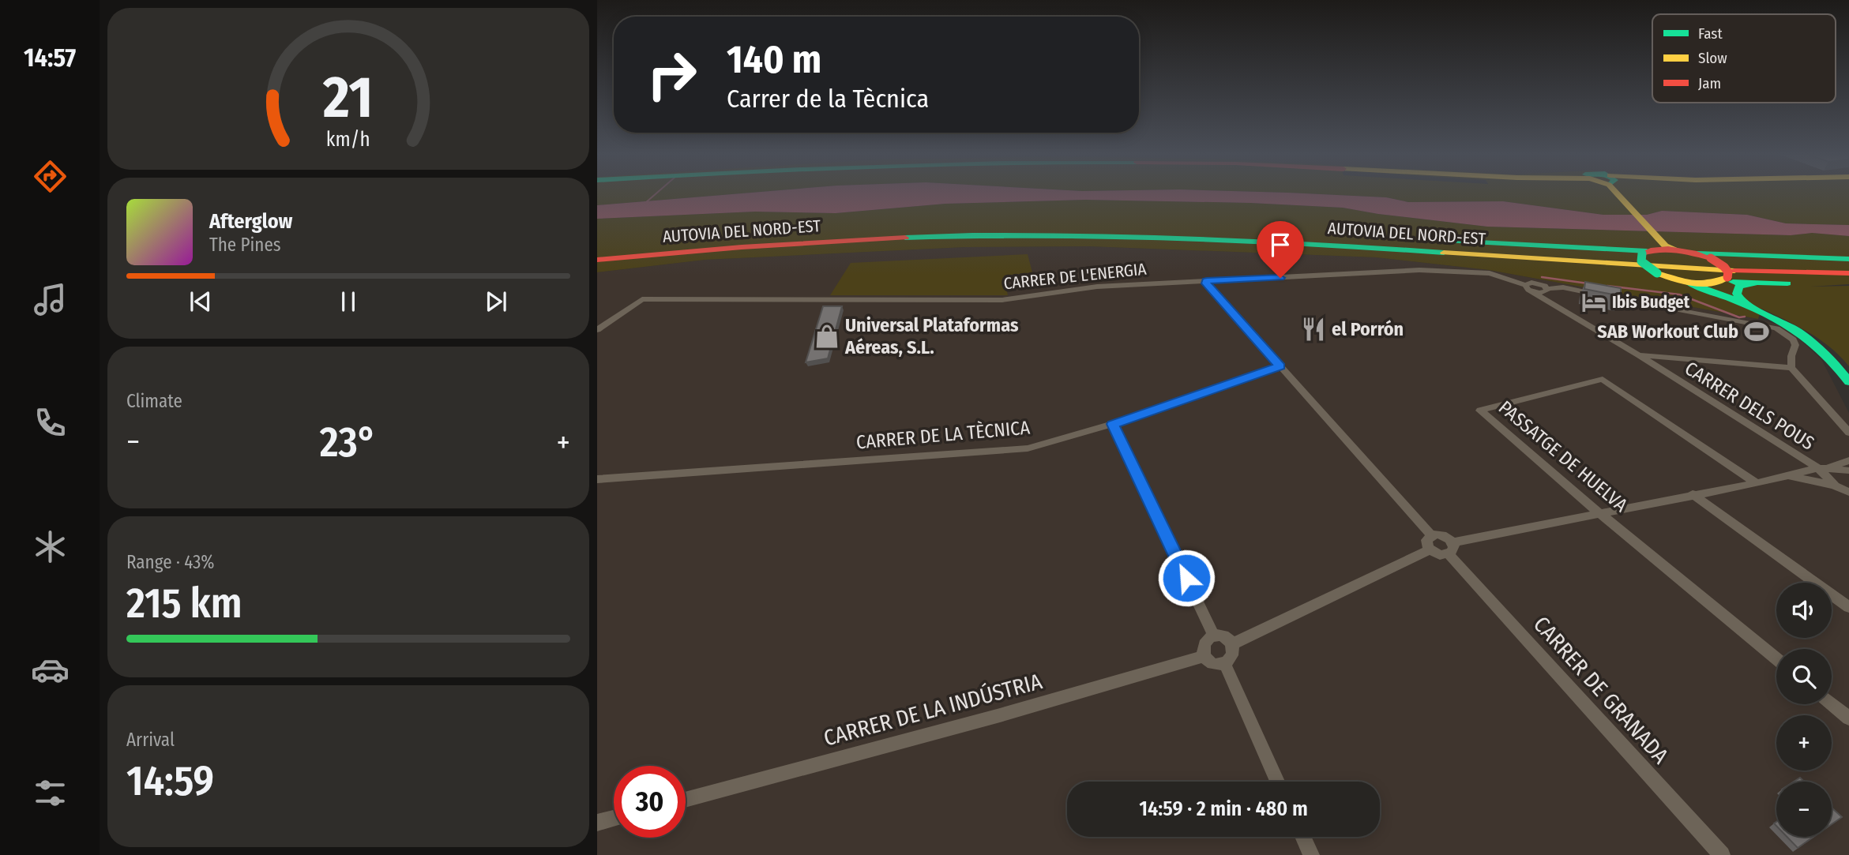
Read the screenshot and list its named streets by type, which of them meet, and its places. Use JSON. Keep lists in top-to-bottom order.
{
  "streets": {
    "main road": ["AUTOVIA DEL NORD-EST"],
    "street": [
      "CARRER DE L'ENERGIA",
      "CARRER DELS POUS",
      "CARRER DE LA TÈCNICA",
      "PASSATGE DE HUELVA",
      "CARRER DE GRANADA",
      "CARRER DE LA INDÚSTRIA"
    ]
  },
  "crossings": [
    ["CARRER DE L'ENERGIA", "CARRER DELS POUS"]
  ],
  "places": {
    "hotel": ["Ibis Budget"],
    "restaurant": ["el Porrón"],
    "sports": ["SAB Workout Club"],
    "shop": ["Universal Plataformas Aéreas, S.L."]
  },
  "legend": ["Fast", "Slow", "Jam"],
  "page": {
    "tabs": "14:57",
    "turn": ["140 m", "Carrer de la Tècnica"],
    "song": ["Afterglow", "The Pines"],
    "tile": [
      "Climate",
      ["Range · 43%", "215 km"],
      ["Arrival", "14:59"]
    ],
    "heat": ["−", "23°", "+"],
    "map_buttons": ["+", "−"],
    "limit": "30",
    "trip": "14:59 · 2 min · 480 m",
    "gauge": ["21", "km/h"]
  }
}
